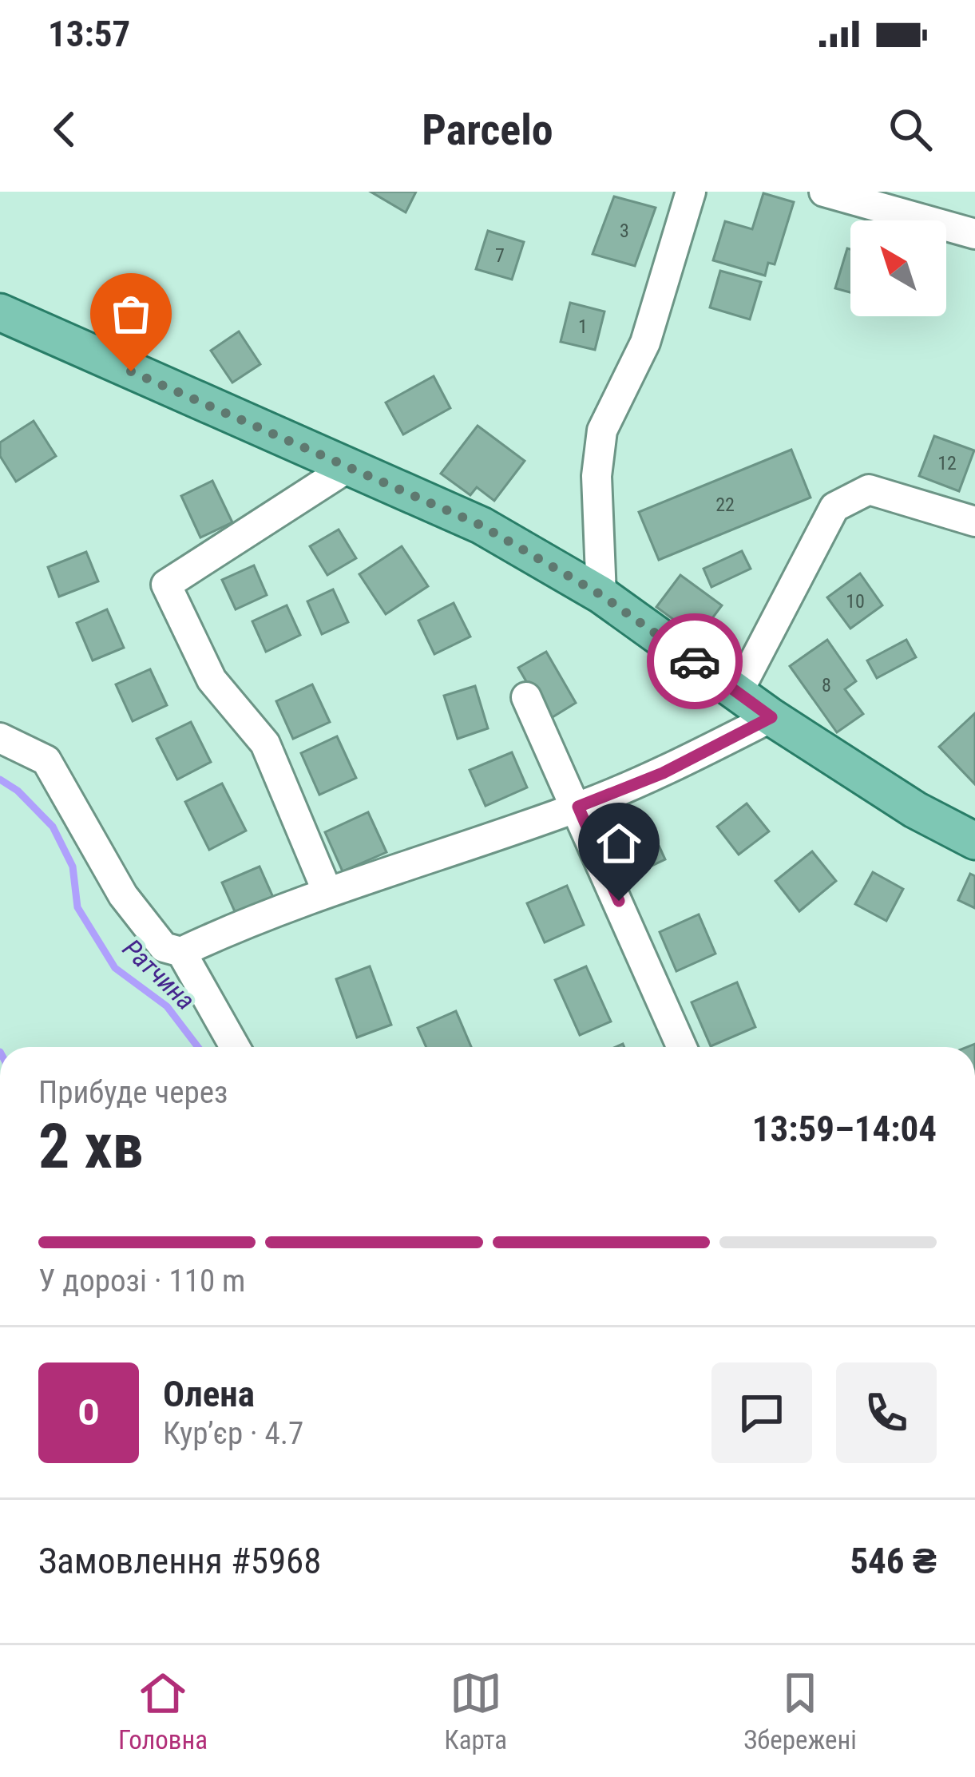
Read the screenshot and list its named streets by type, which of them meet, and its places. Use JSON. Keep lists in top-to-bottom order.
{
  "water": ["Ратчина"],
  "house_numbers": [
    "3",
    "7",
    "1",
    "12",
    "22",
    "10",
    "8"
  ],
  "north": "top left",
  "page": {
    "status": "13:57",
    "header": "Parcelo",
    "heading": ["2 хв", "Прибуде через", "13:59–14:04"],
    "panel": [
      "Олена",
      "Кур’єр · 4.7",
      "Замовлення #5968",
      "546 ₴"
    ],
    "bar": "У дорозі · 110 m",
    "round": "О",
    "tabs": ["Головна", "Карта", "Збережені"]
  }
}
